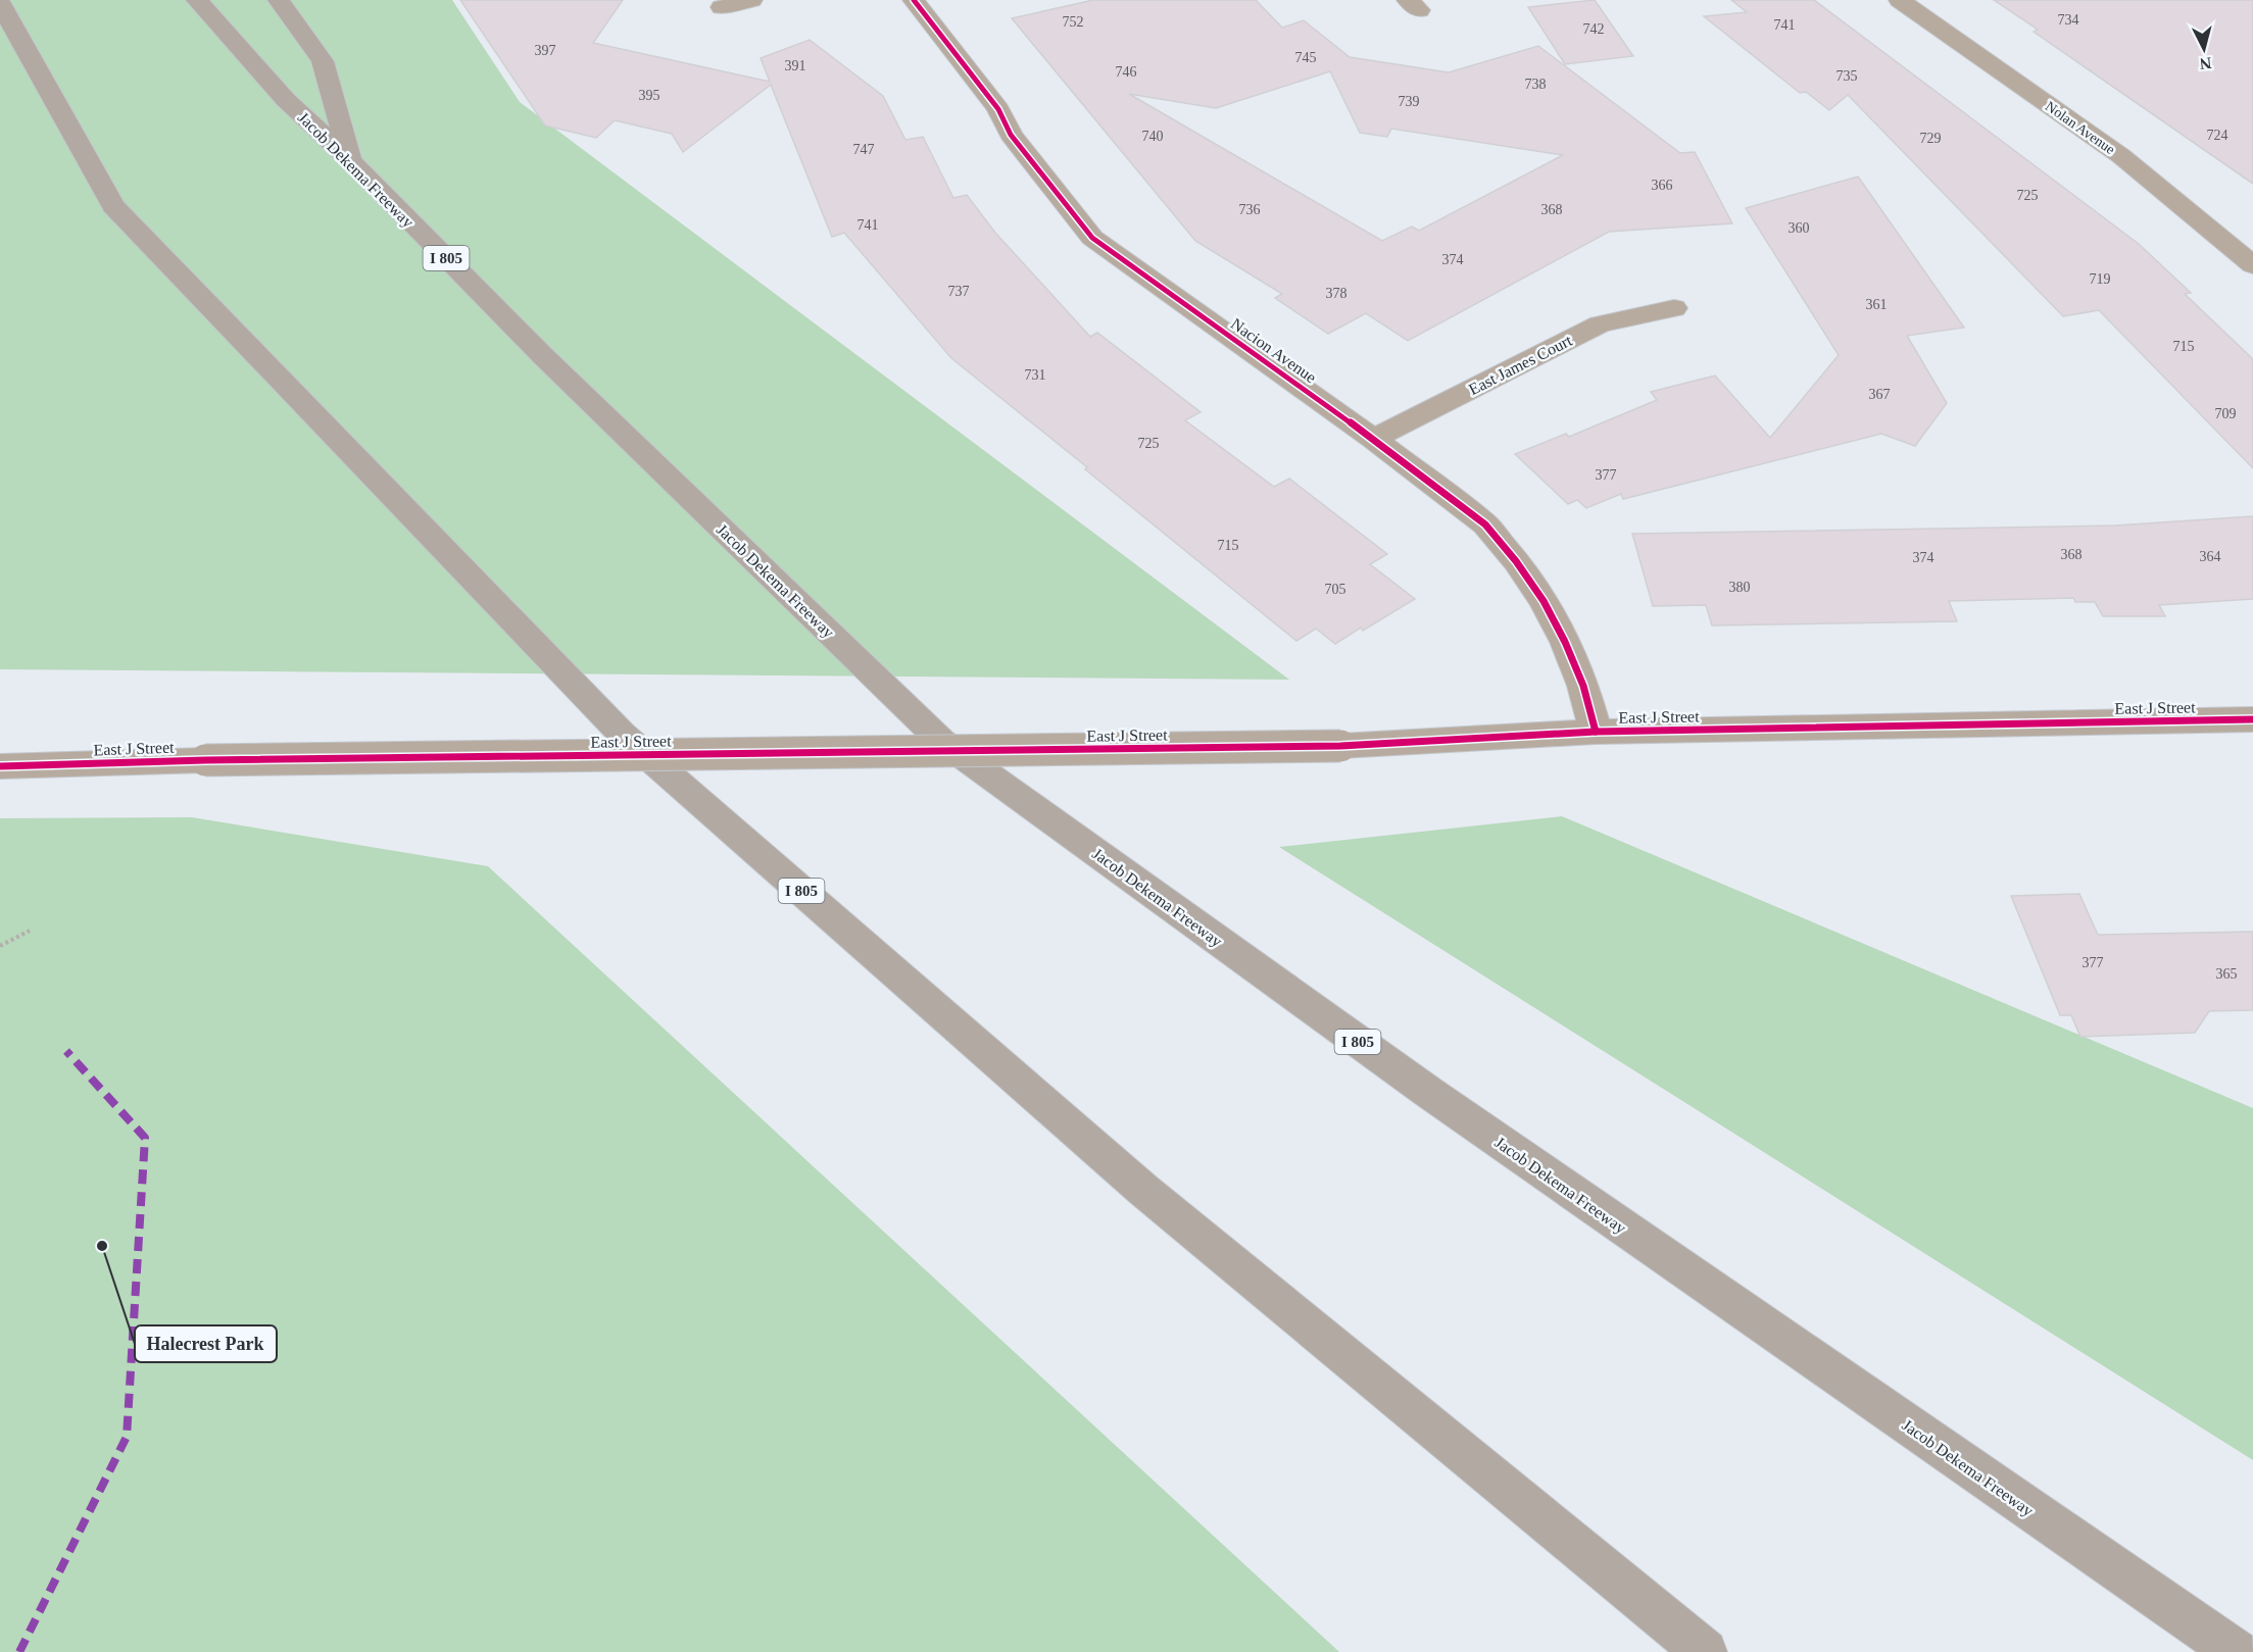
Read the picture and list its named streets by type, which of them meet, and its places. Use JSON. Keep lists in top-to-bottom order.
{
  "streets": {
    "highway": ["Jacob Dekema Freeway", "I 805"],
    "street": [
      "Nolan Avenue",
      "Nacion Avenue",
      "East James Court",
      "East J Street"
    ]
  },
  "crossings": [
    ["Nacion Avenue", "East James Court"],
    ["Nacion Avenue", "East J Street"]
  ],
  "places": ["Halecrest Park"],
  "house_numbers": [
    "734",
    "752",
    "741",
    "742",
    "397",
    "745",
    "391",
    "746",
    "735",
    "738",
    "395",
    "739",
    "724",
    "740",
    "729",
    "747",
    "366",
    "725",
    "736",
    "368",
    "741",
    "360",
    "374",
    "719",
    "737",
    "378",
    "361",
    "715",
    "731",
    "367",
    "709",
    "725",
    "377",
    "715",
    "368",
    "364",
    "374",
    "380",
    "705",
    "377",
    "365"
  ],
  "north": "bottom"
}
